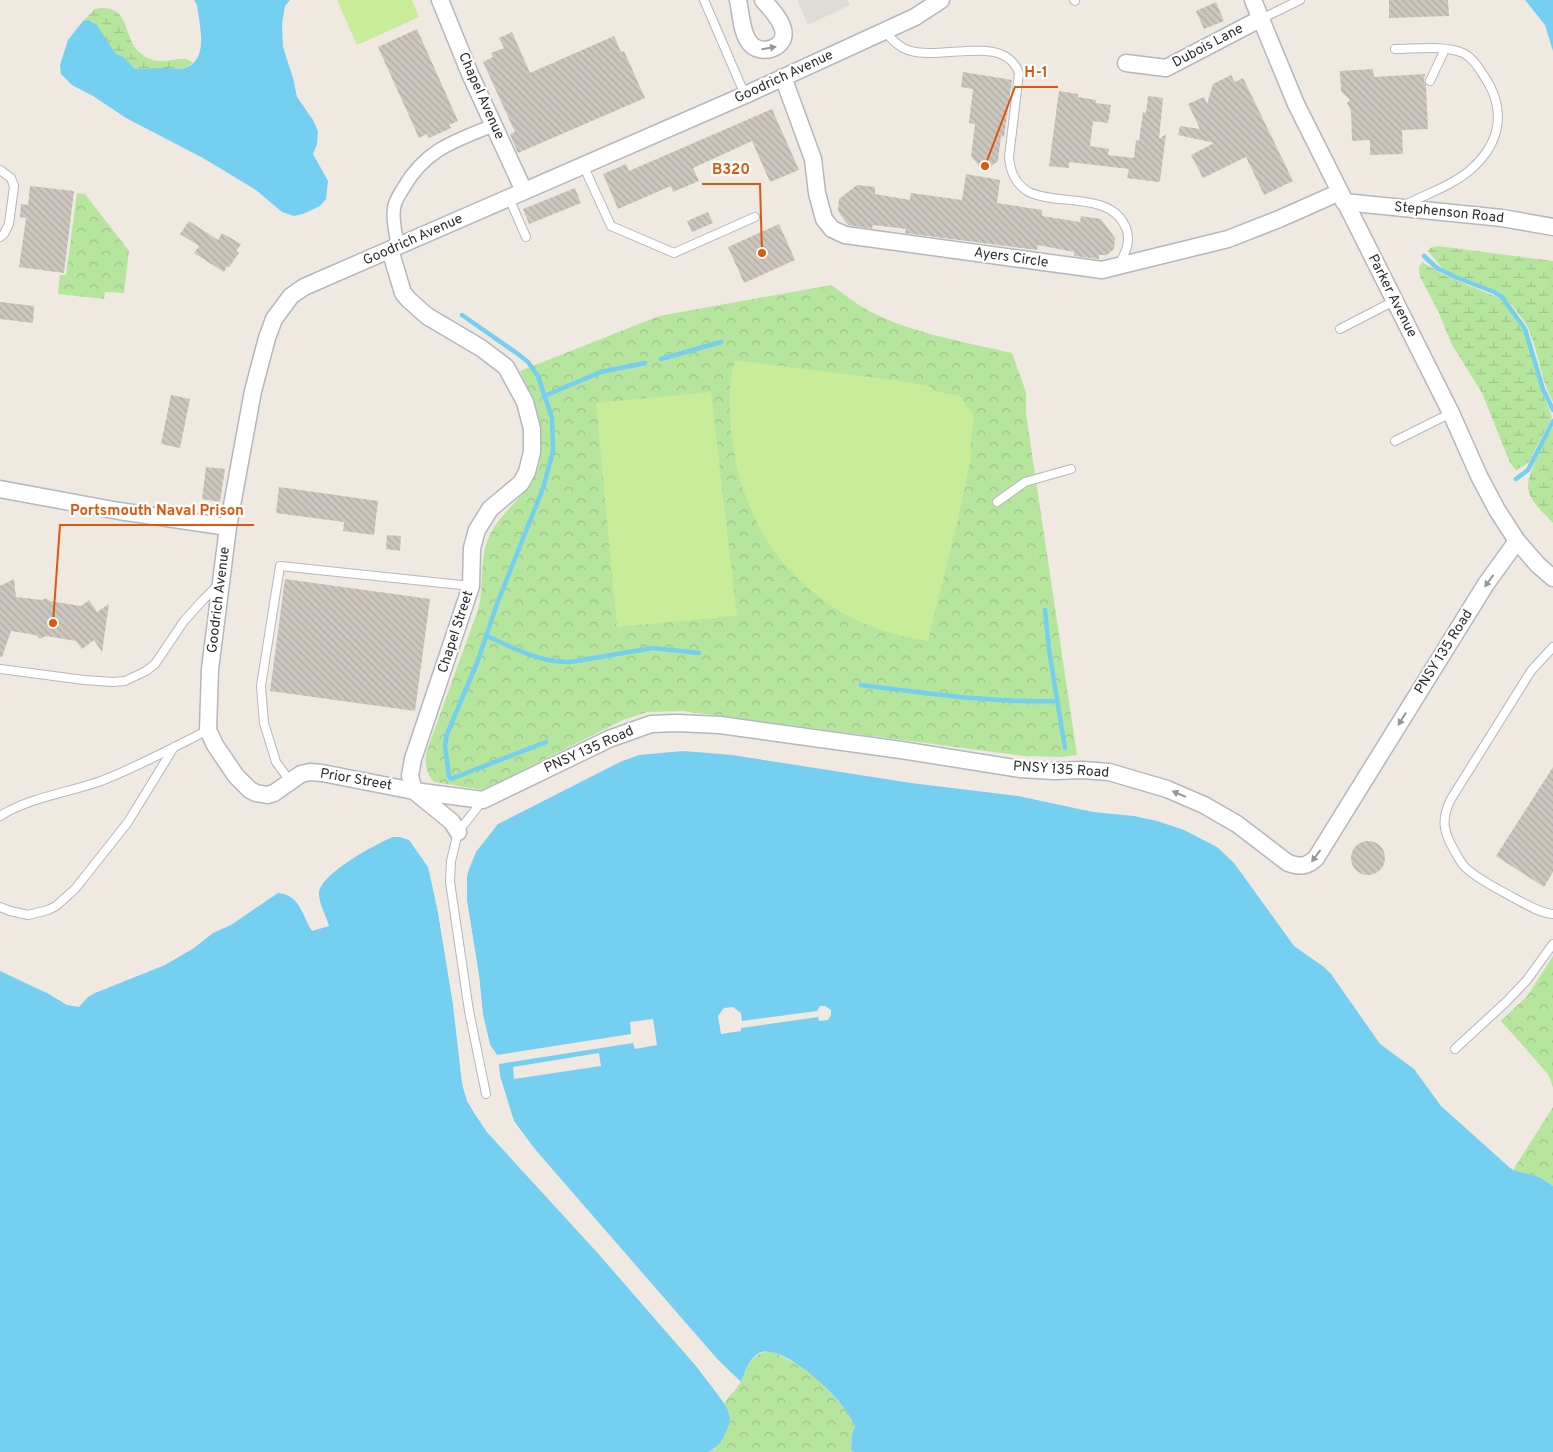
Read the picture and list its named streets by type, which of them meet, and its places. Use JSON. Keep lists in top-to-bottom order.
{
  "streets": {
    "street": [
      "Dubois Lane",
      "Goodrich Avenue",
      "Chapel Avenue",
      "Stephenson Road",
      "Ayers Circle",
      "Parker Avenue",
      "Chapel Street",
      "PNSY 135 Road",
      "Prior Street"
    ]
  },
  "crossings": [
    ["Dubois Lane", "Parker Avenue"],
    ["Goodrich Avenue", "Chapel Avenue"],
    ["Goodrich Avenue", "Ayers Circle"],
    ["Goodrich Avenue", "Chapel Street"],
    ["Goodrich Avenue", "Prior Street"],
    ["Stephenson Road", "Ayers Circle"],
    ["Stephenson Road", "Parker Avenue"],
    ["Ayers Circle", "Parker Avenue"],
    ["Parker Avenue", "PNSY 135 Road"],
    ["Chapel Street", "Prior Street"],
    ["PNSY 135 Road", "Prior Street"]
  ],
  "one_way": ["PNSY 135 Road"],
  "places": ["H-1", "B320", "Portsmouth Naval Prison"]
}
